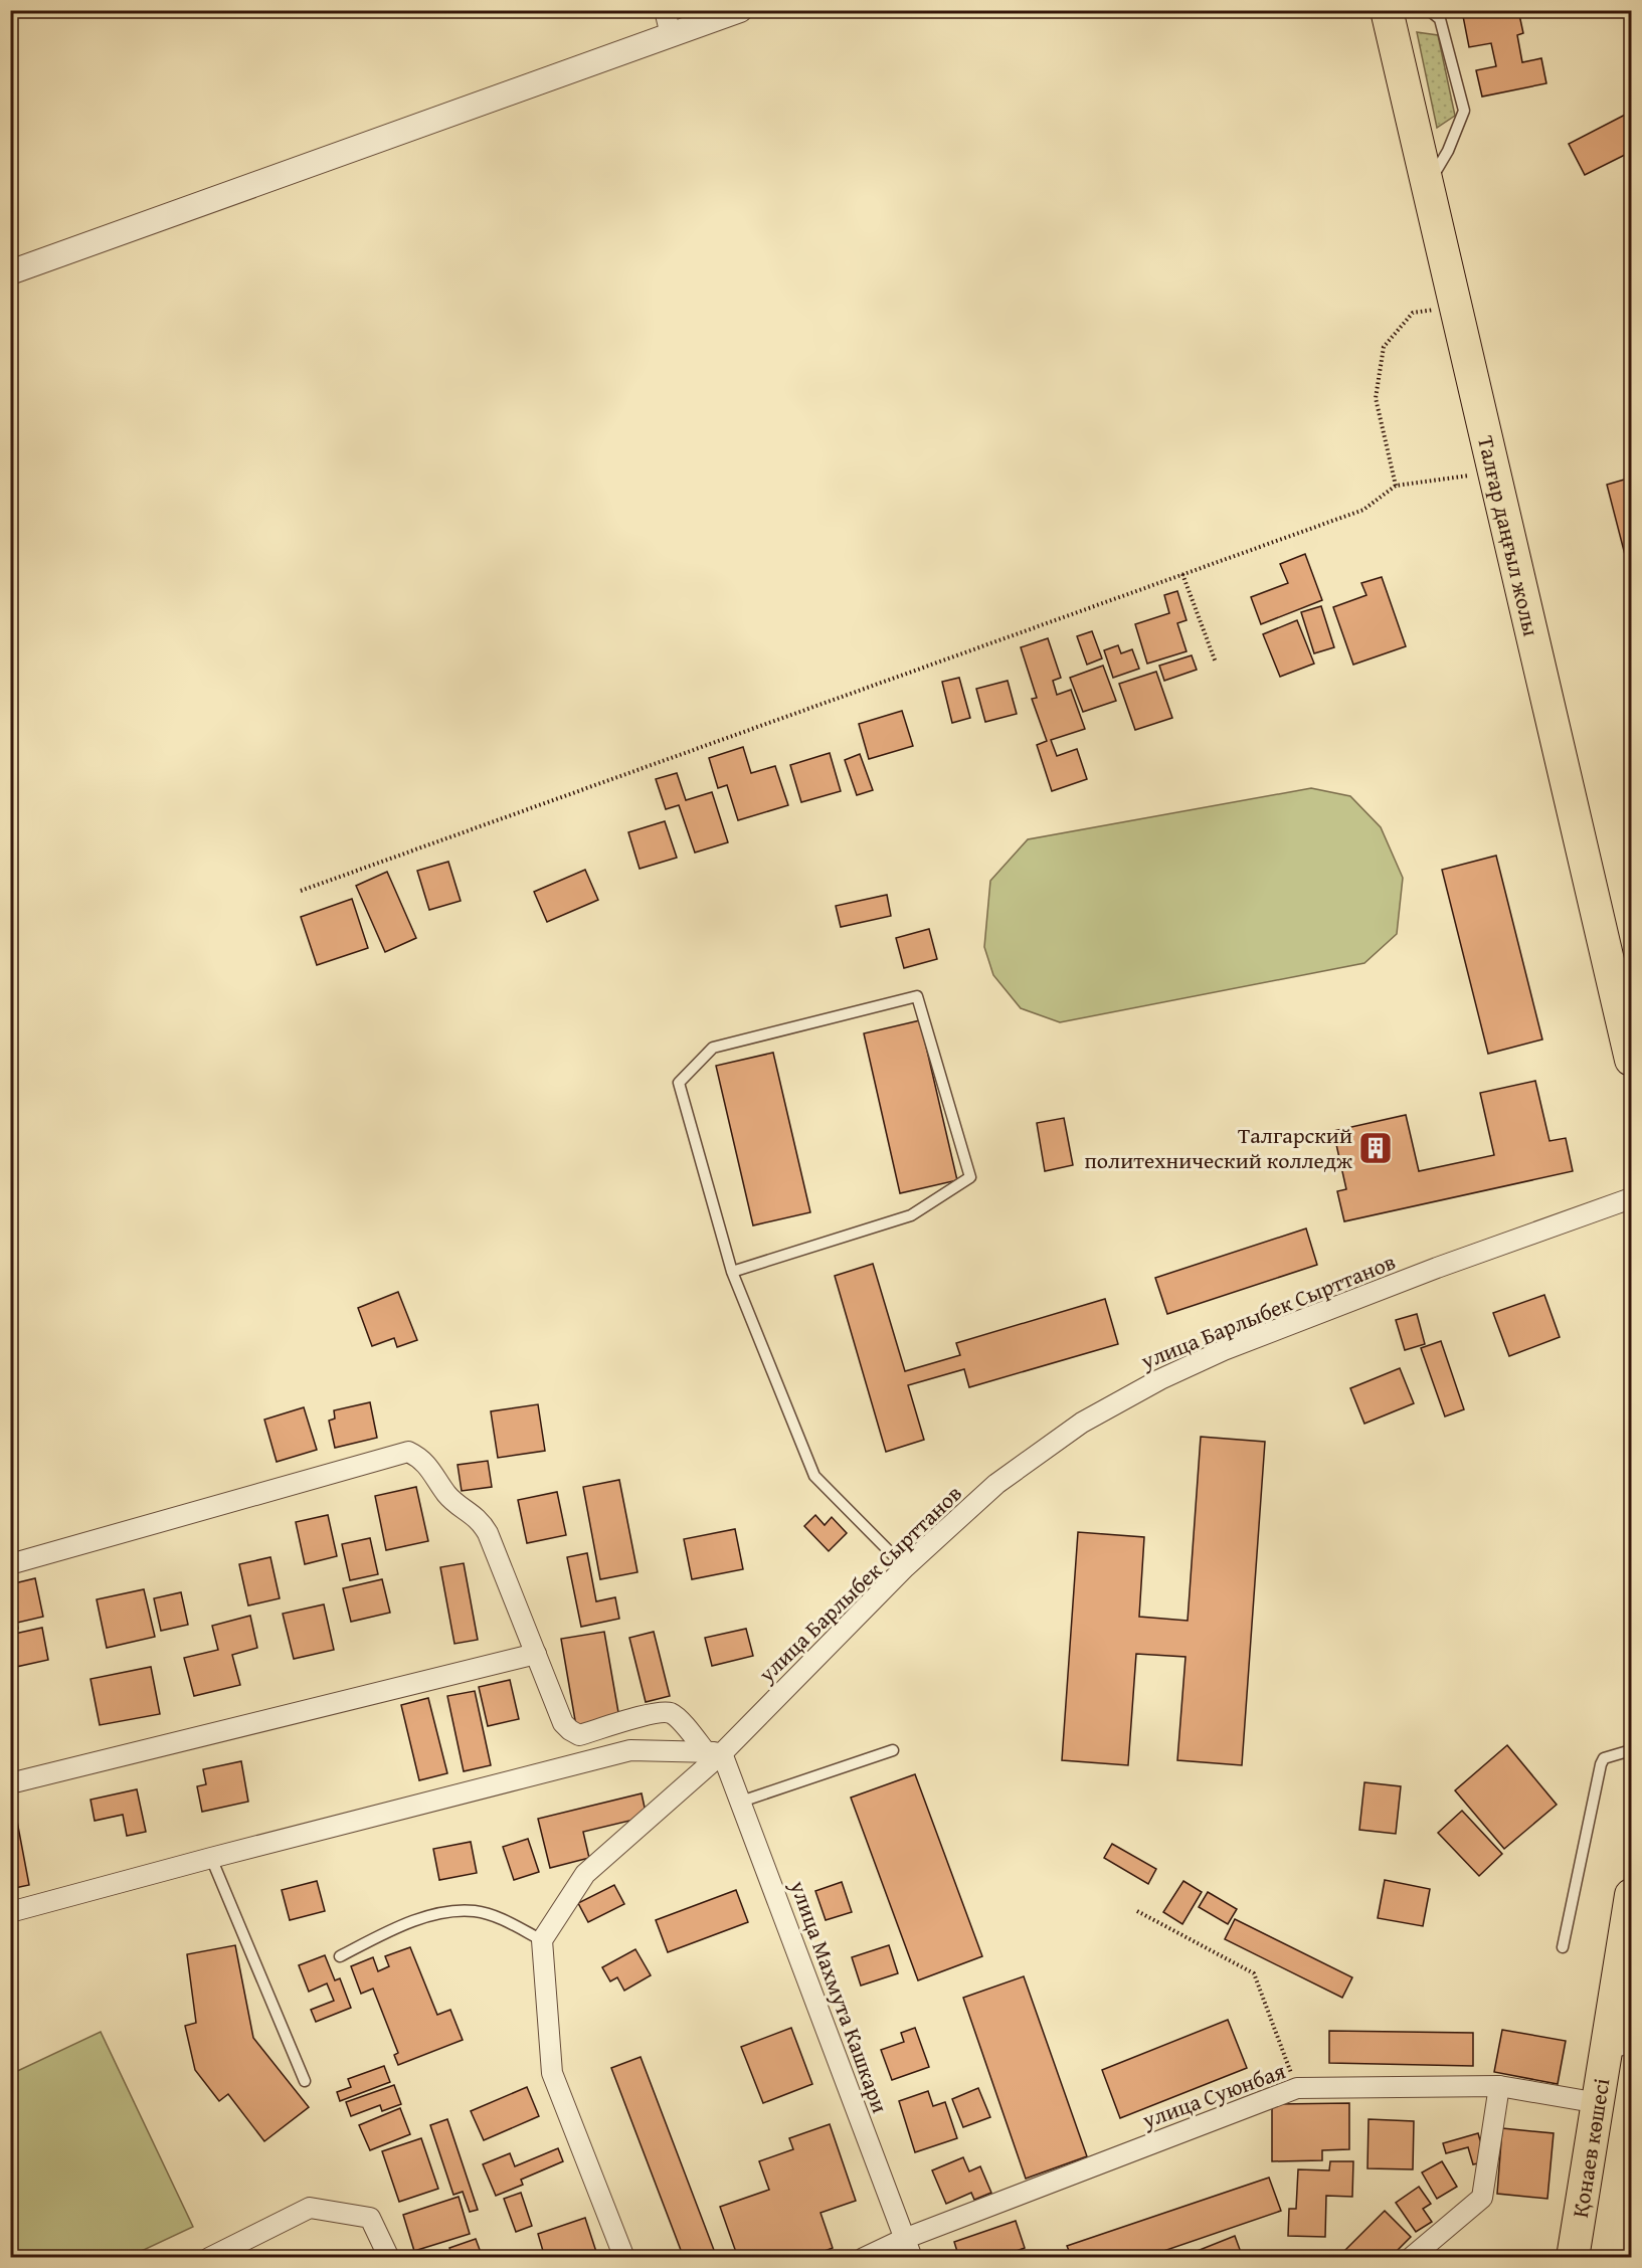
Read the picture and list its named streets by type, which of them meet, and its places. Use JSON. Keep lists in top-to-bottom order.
{
  "streets": {
    "main road": ["Талғар даңғыл жолы", "Қонаев көшесі"],
    "street": ["улица Барлыбек Сырттанов", "улица Махмута Кашкари", "улица Суюнбая"]
  },
  "crossings": [
    ["улица Барлыбек Сырттанов", "улица Махмута Кашкари"],
    ["улица Махмута Кашкари", "улица Суюнбая"],
    ["улица Суюнбая", "Қонаев көшесі"]
  ],
  "places": {
    "building": ["Талгарский политехнический колледж"]
  }
}
